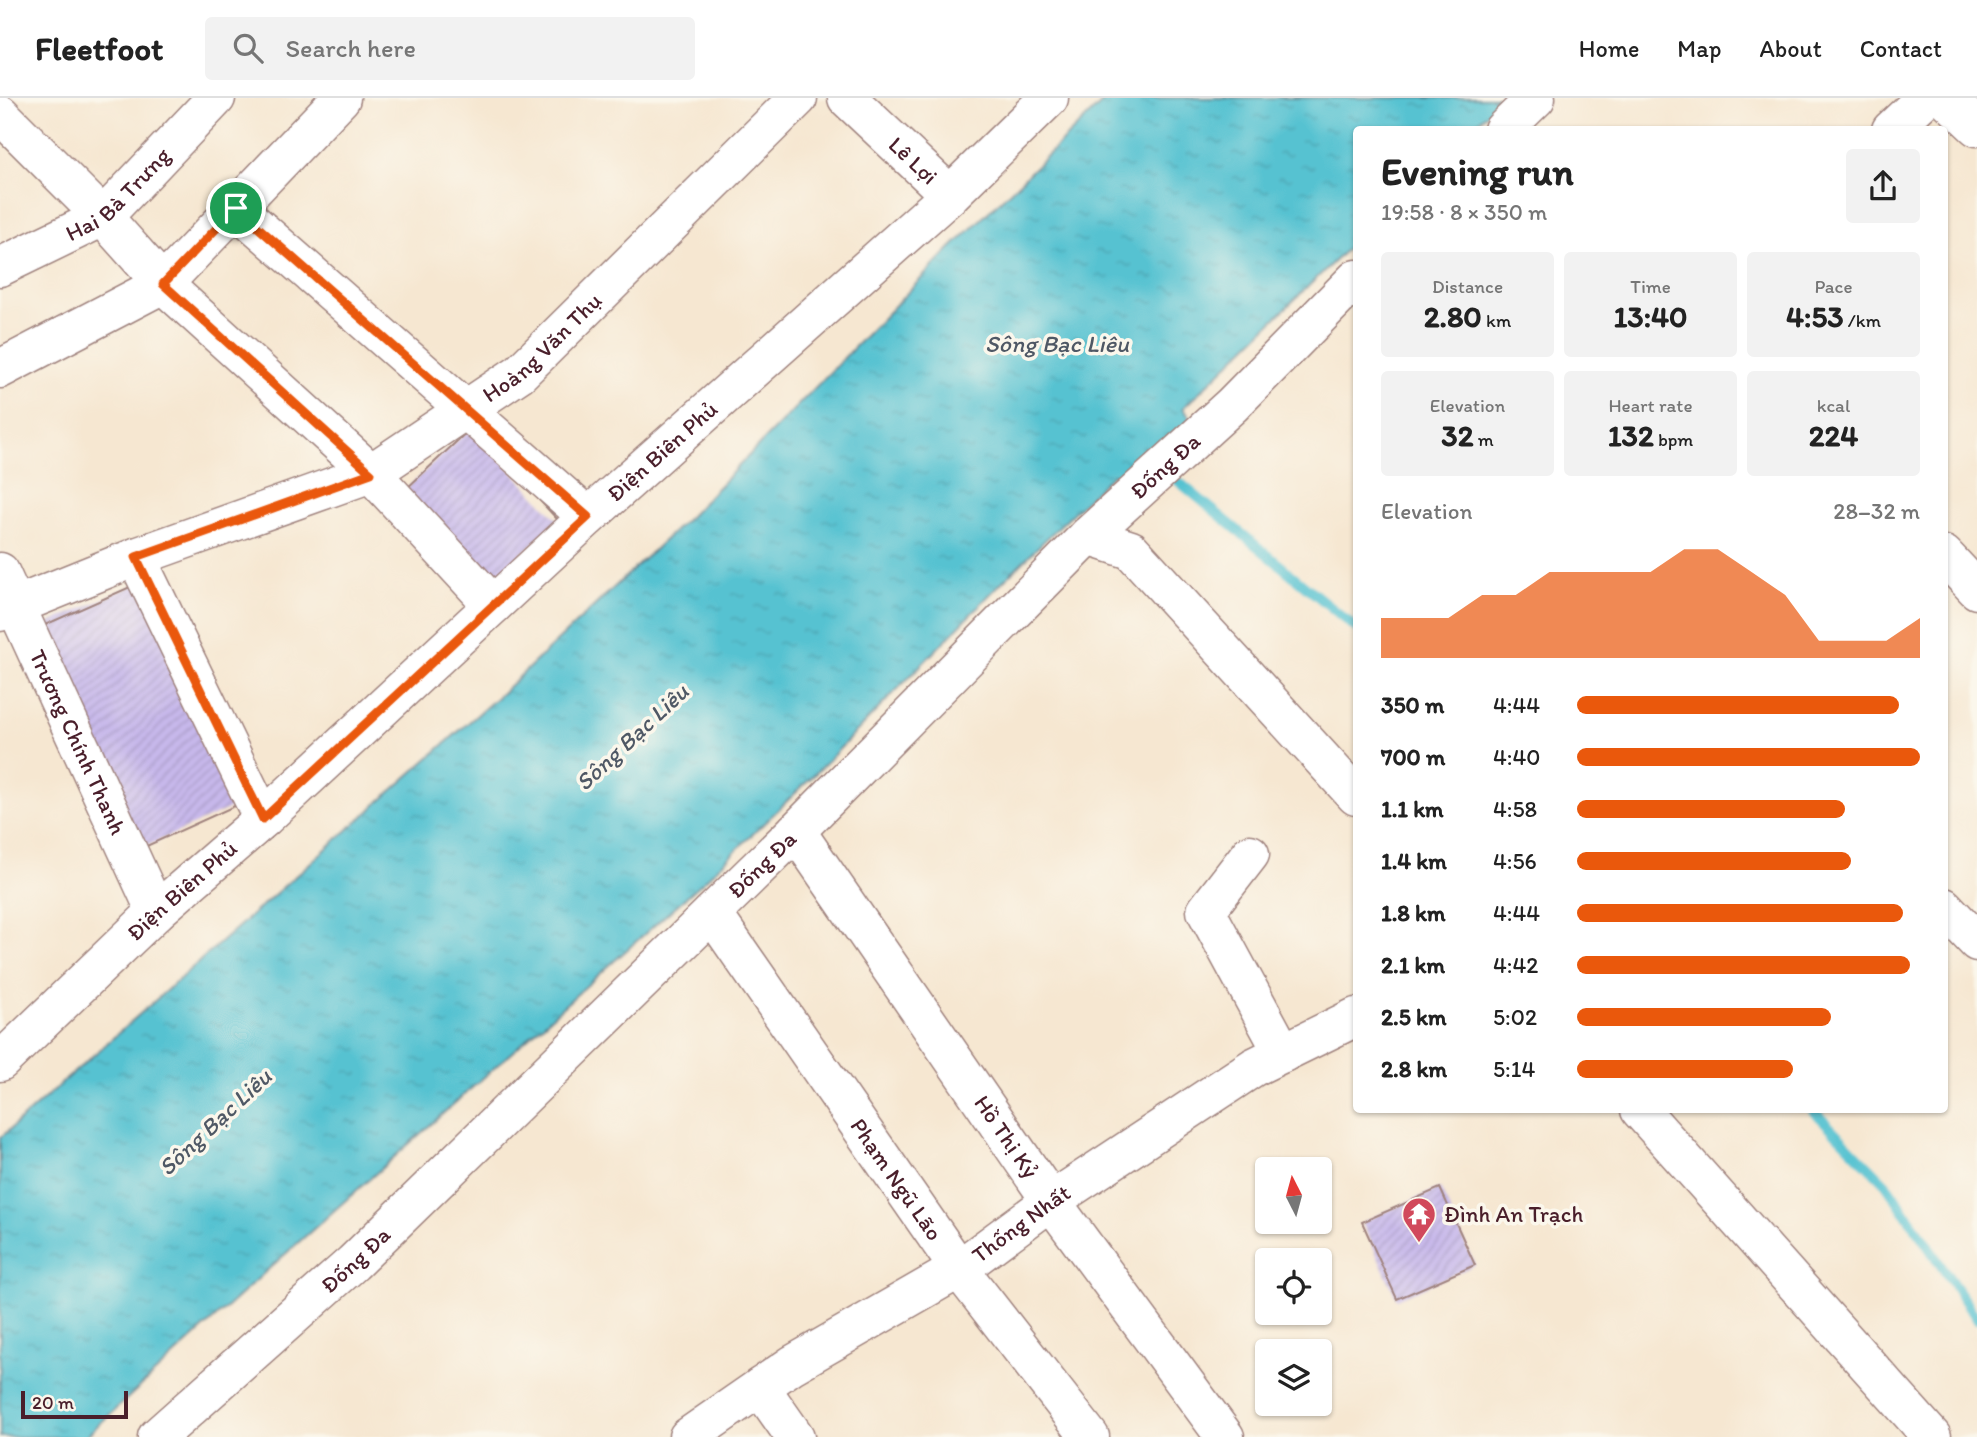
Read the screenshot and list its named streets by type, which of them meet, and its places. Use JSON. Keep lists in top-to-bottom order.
{
  "streets": {
    "street": [
      "Lê Lợi",
      "Hai Bà Trưng",
      "Hoàng Văn Thụ",
      "Điện Biên Phủ",
      "Đống Đa",
      "Trương Chính Thanh",
      "Hồ Thị Kỷ",
      "Phạm Ngũ Lão",
      "Thống Nhất"
    ]
  },
  "crossings": [
    ["Lê Lợi", "Điện Biên Phủ"],
    ["Hoàng Văn Thụ", "Trương Chính Thanh"],
    ["Điện Biên Phủ", "Trương Chính Thanh"],
    ["Đống Đa", "Hồ Thị Kỷ"],
    ["Đống Đa", "Phạm Ngũ Lão"],
    ["Hồ Thị Kỷ", "Thống Nhất"],
    ["Phạm Ngũ Lão", "Thống Nhất"]
  ],
  "water": ["Sông Bạc Liêu"],
  "places": {
    "temple": ["Đình An Trạch"]
  },
  "scale_bar": "20 m",
  "north": "top",
  "page": {
    "header": "Fleetfoot",
    "search": "Search here",
    "nav": [
      "Home",
      "Map",
      "About",
      "Contact"
    ],
    "heading": ["Evening run", "19:58 · 8 × 350 m"],
    "stats": [
      ["Distance", "2.80 km"],
      ["Time", "13:40"],
      ["Pace", "4:53 /km"],
      ["Elevation", "32 m"],
      ["Heart rate", "132 bpm"],
      ["kcal", "224"]
    ],
    "chart": ["Elevation", "28–32 m"],
    "list": [
      {
        "name": "350 m",
        "note": "4:44"
      },
      {
        "name": "700 m",
        "note": "4:40"
      },
      {
        "name": "1.1 km",
        "note": "4:58"
      },
      {
        "name": "1.4 km",
        "note": "4:56"
      },
      {
        "name": "1.8 km",
        "note": "4:44"
      },
      {
        "name": "2.1 km",
        "note": "4:42"
      },
      {
        "name": "2.5 km",
        "note": "5:02"
      },
      {
        "name": "2.8 km",
        "note": "5:14"
      }
    ],
    "scale": "20 m"
  }
}
